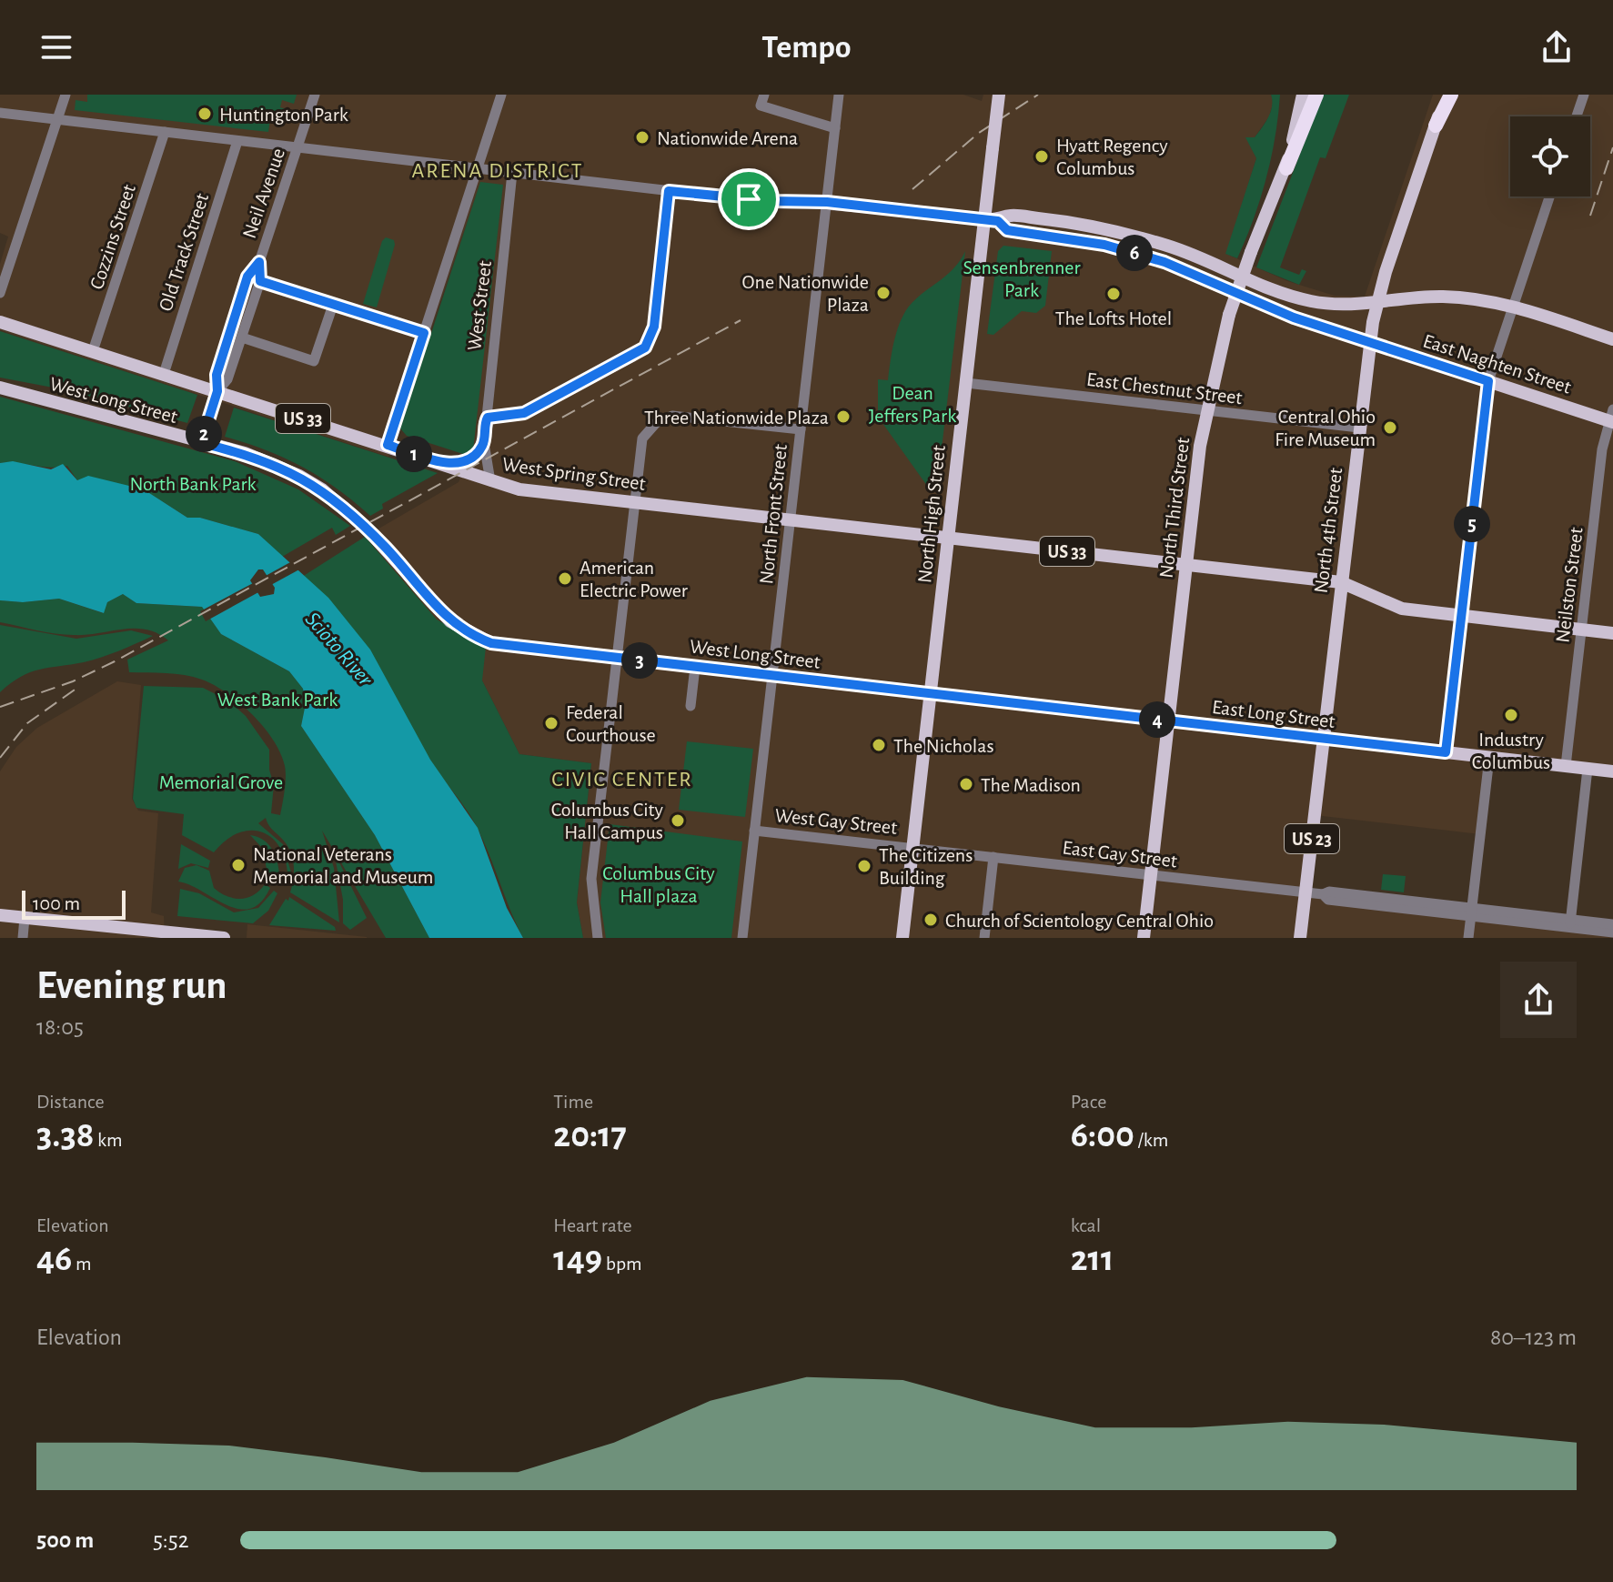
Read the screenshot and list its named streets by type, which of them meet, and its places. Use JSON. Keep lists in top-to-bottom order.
{
  "streets": {
    "main road": [
      "East Naghten Street",
      "West Long Street",
      "US 33",
      "West Spring Street",
      "North Third Street",
      "North High Street",
      "North 4th Street",
      "East Long Street",
      "US 23"
    ],
    "street": [
      "Neil Avenue",
      "Cozzins Street",
      "Old Track Street",
      "West Street",
      "East Chestnut Street",
      "North Front Street",
      "Neilston Street",
      "West Gay Street",
      "East Gay Street"
    ]
  },
  "crossings": [
    ["Neil Avenue", "West Long Street"],
    ["Neil Avenue", "West Spring Street"],
    ["Cozzins Street", "West Spring Street"],
    ["Old Track Street", "West Spring Street"],
    ["West Street", "West Spring Street"],
    ["East Naghten Street", "North High Street"],
    ["East Naghten Street", "North 4th Street"],
    ["East Naghten Street", "Neilston Street"],
    ["East Chestnut Street", "North Third Street"],
    ["East Chestnut Street", "North High Street"],
    ["East Chestnut Street", "North 4th Street"],
    ["West Long Street", "North Front Street"],
    ["West Long Street", "North High Street"],
    ["West Long Street", "East Long Street"],
    ["US 33", "West Spring Street"],
    ["US 33", "North Third Street"],
    ["US 33", "North High Street"],
    ["US 33", "North 4th Street"],
    ["West Spring Street", "North Front Street"],
    ["West Spring Street", "North High Street"],
    ["North Third Street", "East Long Street"],
    ["North Third Street", "East Gay Street"],
    ["North Front Street", "West Gay Street"],
    ["North High Street", "East Long Street"],
    ["North High Street", "West Gay Street"],
    ["North High Street", "East Gay Street"],
    ["North 4th Street", "East Long Street"],
    ["North 4th Street", "East Gay Street"],
    ["Neilston Street", "East Long Street"],
    ["West Gay Street", "East Gay Street"]
  ],
  "districts": ["ARENA DISTRICT", "CIVIC CENTER"],
  "water": ["Scioto River"],
  "parks": [
    "Sensenbrenner Park",
    "Dean Jeffers Park",
    "North Bank Park",
    "West Bank Park",
    "Memorial Grove",
    "Columbus City Hall plaza"
  ],
  "places": [
    "Huntington Park",
    "Nationwide Arena",
    "Hyatt Regency Columbus",
    "One Nationwide Plaza",
    "The Lofts Hotel",
    "Three Nationwide Plaza",
    "Central Ohio Fire Museum",
    "American Electric Power",
    "Industry Columbus",
    "Federal Courthouse",
    "The Nicholas",
    "The Madison",
    "Columbus City Hall Campus",
    "National Veterans Memorial and Museum",
    "The Citizens Building",
    "Church of Scientology Central Ohio"
  ],
  "scale_bar": "100 m",
  "page": {
    "header": "Tempo",
    "pins": [
      "6",
      "2",
      "1",
      "5",
      "3",
      "4"
    ],
    "scale": "100 m",
    "heading": ["Evening run", "18:05"],
    "stats": [
      ["Distance", "3.38 km"],
      ["Time", "20:17"],
      ["Pace", "6:00 /km"],
      ["Elevation", "46 m"],
      ["Heart rate", "149 bpm"],
      ["kcal", "211"]
    ],
    "chart": ["Elevation", "80–123 m"],
    "list": [
      {
        "name": "500 m",
        "note": "5:52"
      }
    ]
  }
}
